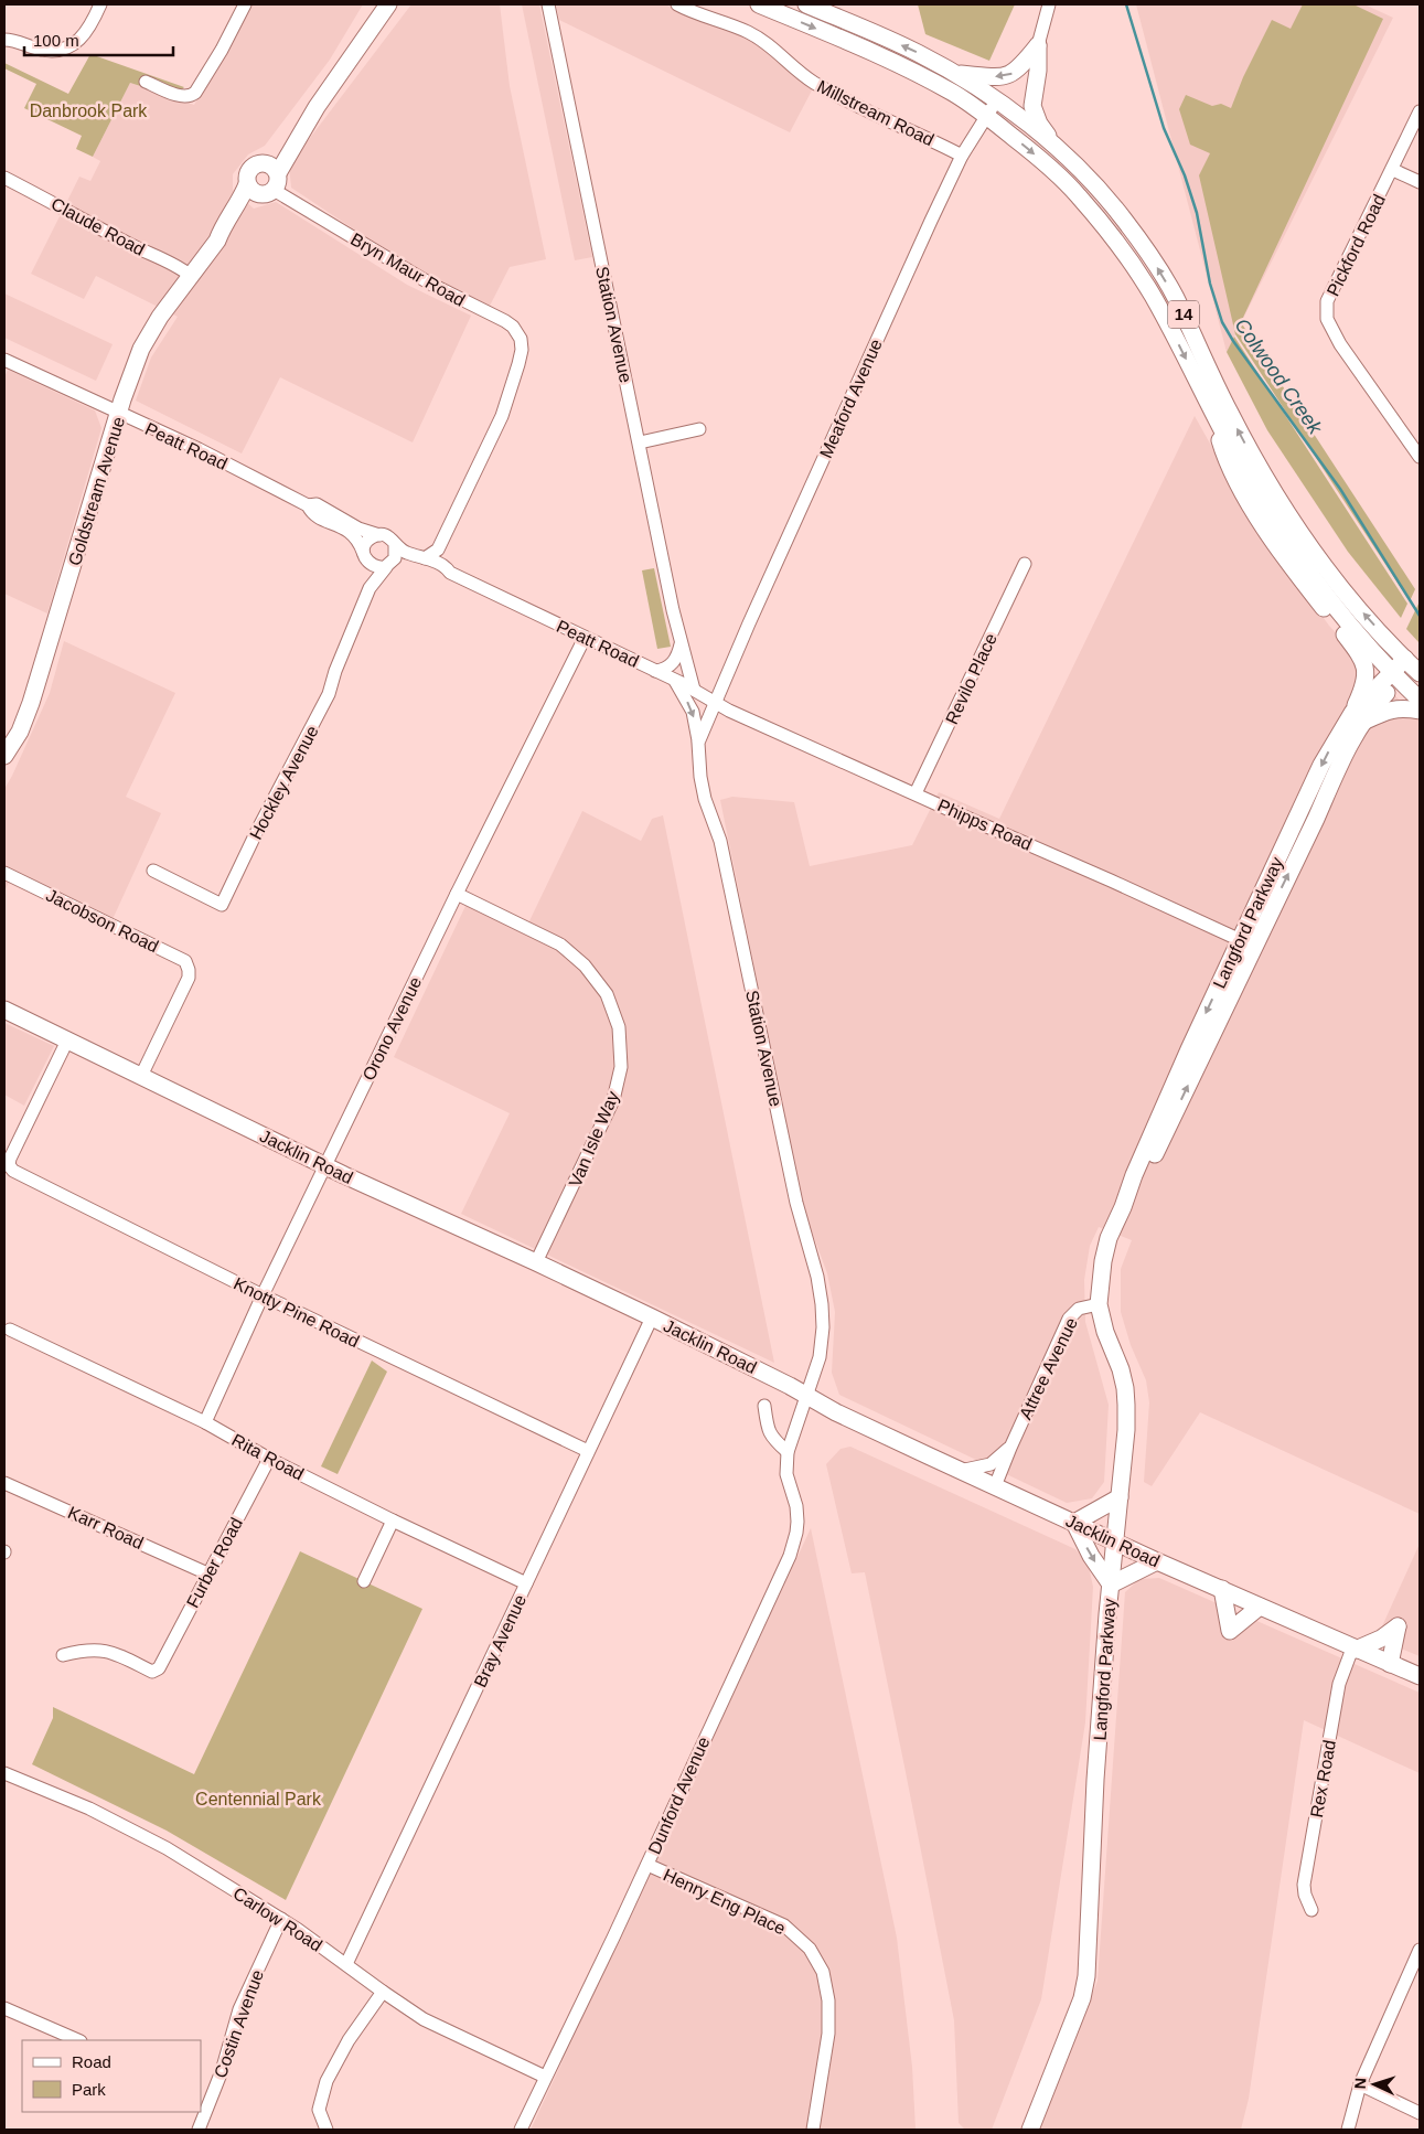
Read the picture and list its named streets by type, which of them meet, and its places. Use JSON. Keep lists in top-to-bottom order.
{
  "streets": {
    "main road": [
      "14",
      "Goldstream Avenue",
      "Langford Parkway",
      "Jacklin Road"
    ],
    "street": [
      "Millstream Road",
      "Claude Road",
      "Pickford Road",
      "Bryn Maur Road",
      "Station Avenue",
      "Meaford Avenue",
      "Peatt Road",
      "Revilo Place",
      "Hockley Avenue",
      "Phipps Road",
      "Jacobson Road",
      "Orono Avenue",
      "Van Isle Way",
      "Knotty Pine Road",
      "Attree Avenue",
      "Rita Road",
      "Karr Road",
      "Furber Road",
      "Bray Avenue",
      "Rex Road",
      "Dunford Avenue",
      "Henry Eng Place",
      "Carlow Road",
      "Costin Avenue"
    ]
  },
  "crossings": [
    ["Millstream Road", "Meaford Avenue"],
    ["Claude Road", "Goldstream Avenue"],
    ["Bryn Maur Road", "Goldstream Avenue"],
    ["14", "Meaford Avenue"],
    ["14", "Langford Parkway"],
    ["Station Avenue", "Meaford Avenue"],
    ["Station Avenue", "Peatt Road"],
    ["Station Avenue", "Phipps Road"],
    ["Station Avenue", "Jacklin Road"],
    ["Station Avenue", "Dunford Avenue"],
    ["Meaford Avenue", "Peatt Road"],
    ["Meaford Avenue", "Phipps Road"],
    ["Peatt Road", "Goldstream Avenue"],
    ["Peatt Road", "Hockley Avenue"],
    ["Peatt Road", "Phipps Road"],
    ["Peatt Road", "Orono Avenue"],
    ["Revilo Place", "Phipps Road"],
    ["Phipps Road", "Langford Parkway"],
    ["Jacobson Road", "Jacklin Road"],
    ["Langford Parkway", "Jacklin Road"],
    ["Langford Parkway", "Attree Avenue"],
    ["Orono Avenue", "Van Isle Way"],
    ["Orono Avenue", "Jacklin Road"],
    ["Orono Avenue", "Knotty Pine Road"],
    ["Orono Avenue", "Rita Road"],
    ["Van Isle Way", "Jacklin Road"],
    ["Jacklin Road", "Knotty Pine Road"],
    ["Jacklin Road", "Attree Avenue"],
    ["Jacklin Road", "Bray Avenue"],
    ["Jacklin Road", "Rex Road"],
    ["Jacklin Road", "Dunford Avenue"],
    ["Knotty Pine Road", "Bray Avenue"],
    ["Rita Road", "Furber Road"],
    ["Rita Road", "Bray Avenue"],
    ["Karr Road", "Furber Road"],
    ["Bray Avenue", "Carlow Road"],
    ["Dunford Avenue", "Henry Eng Place"],
    ["Dunford Avenue", "Carlow Road"],
    ["Carlow Road", "Costin Avenue"]
  ],
  "water": ["Colwood Creek"],
  "parks": ["Danbrook Park", "Centennial Park"],
  "legend": ["Road", "Park"],
  "scale_bar": "100 m",
  "north": "left"
}
